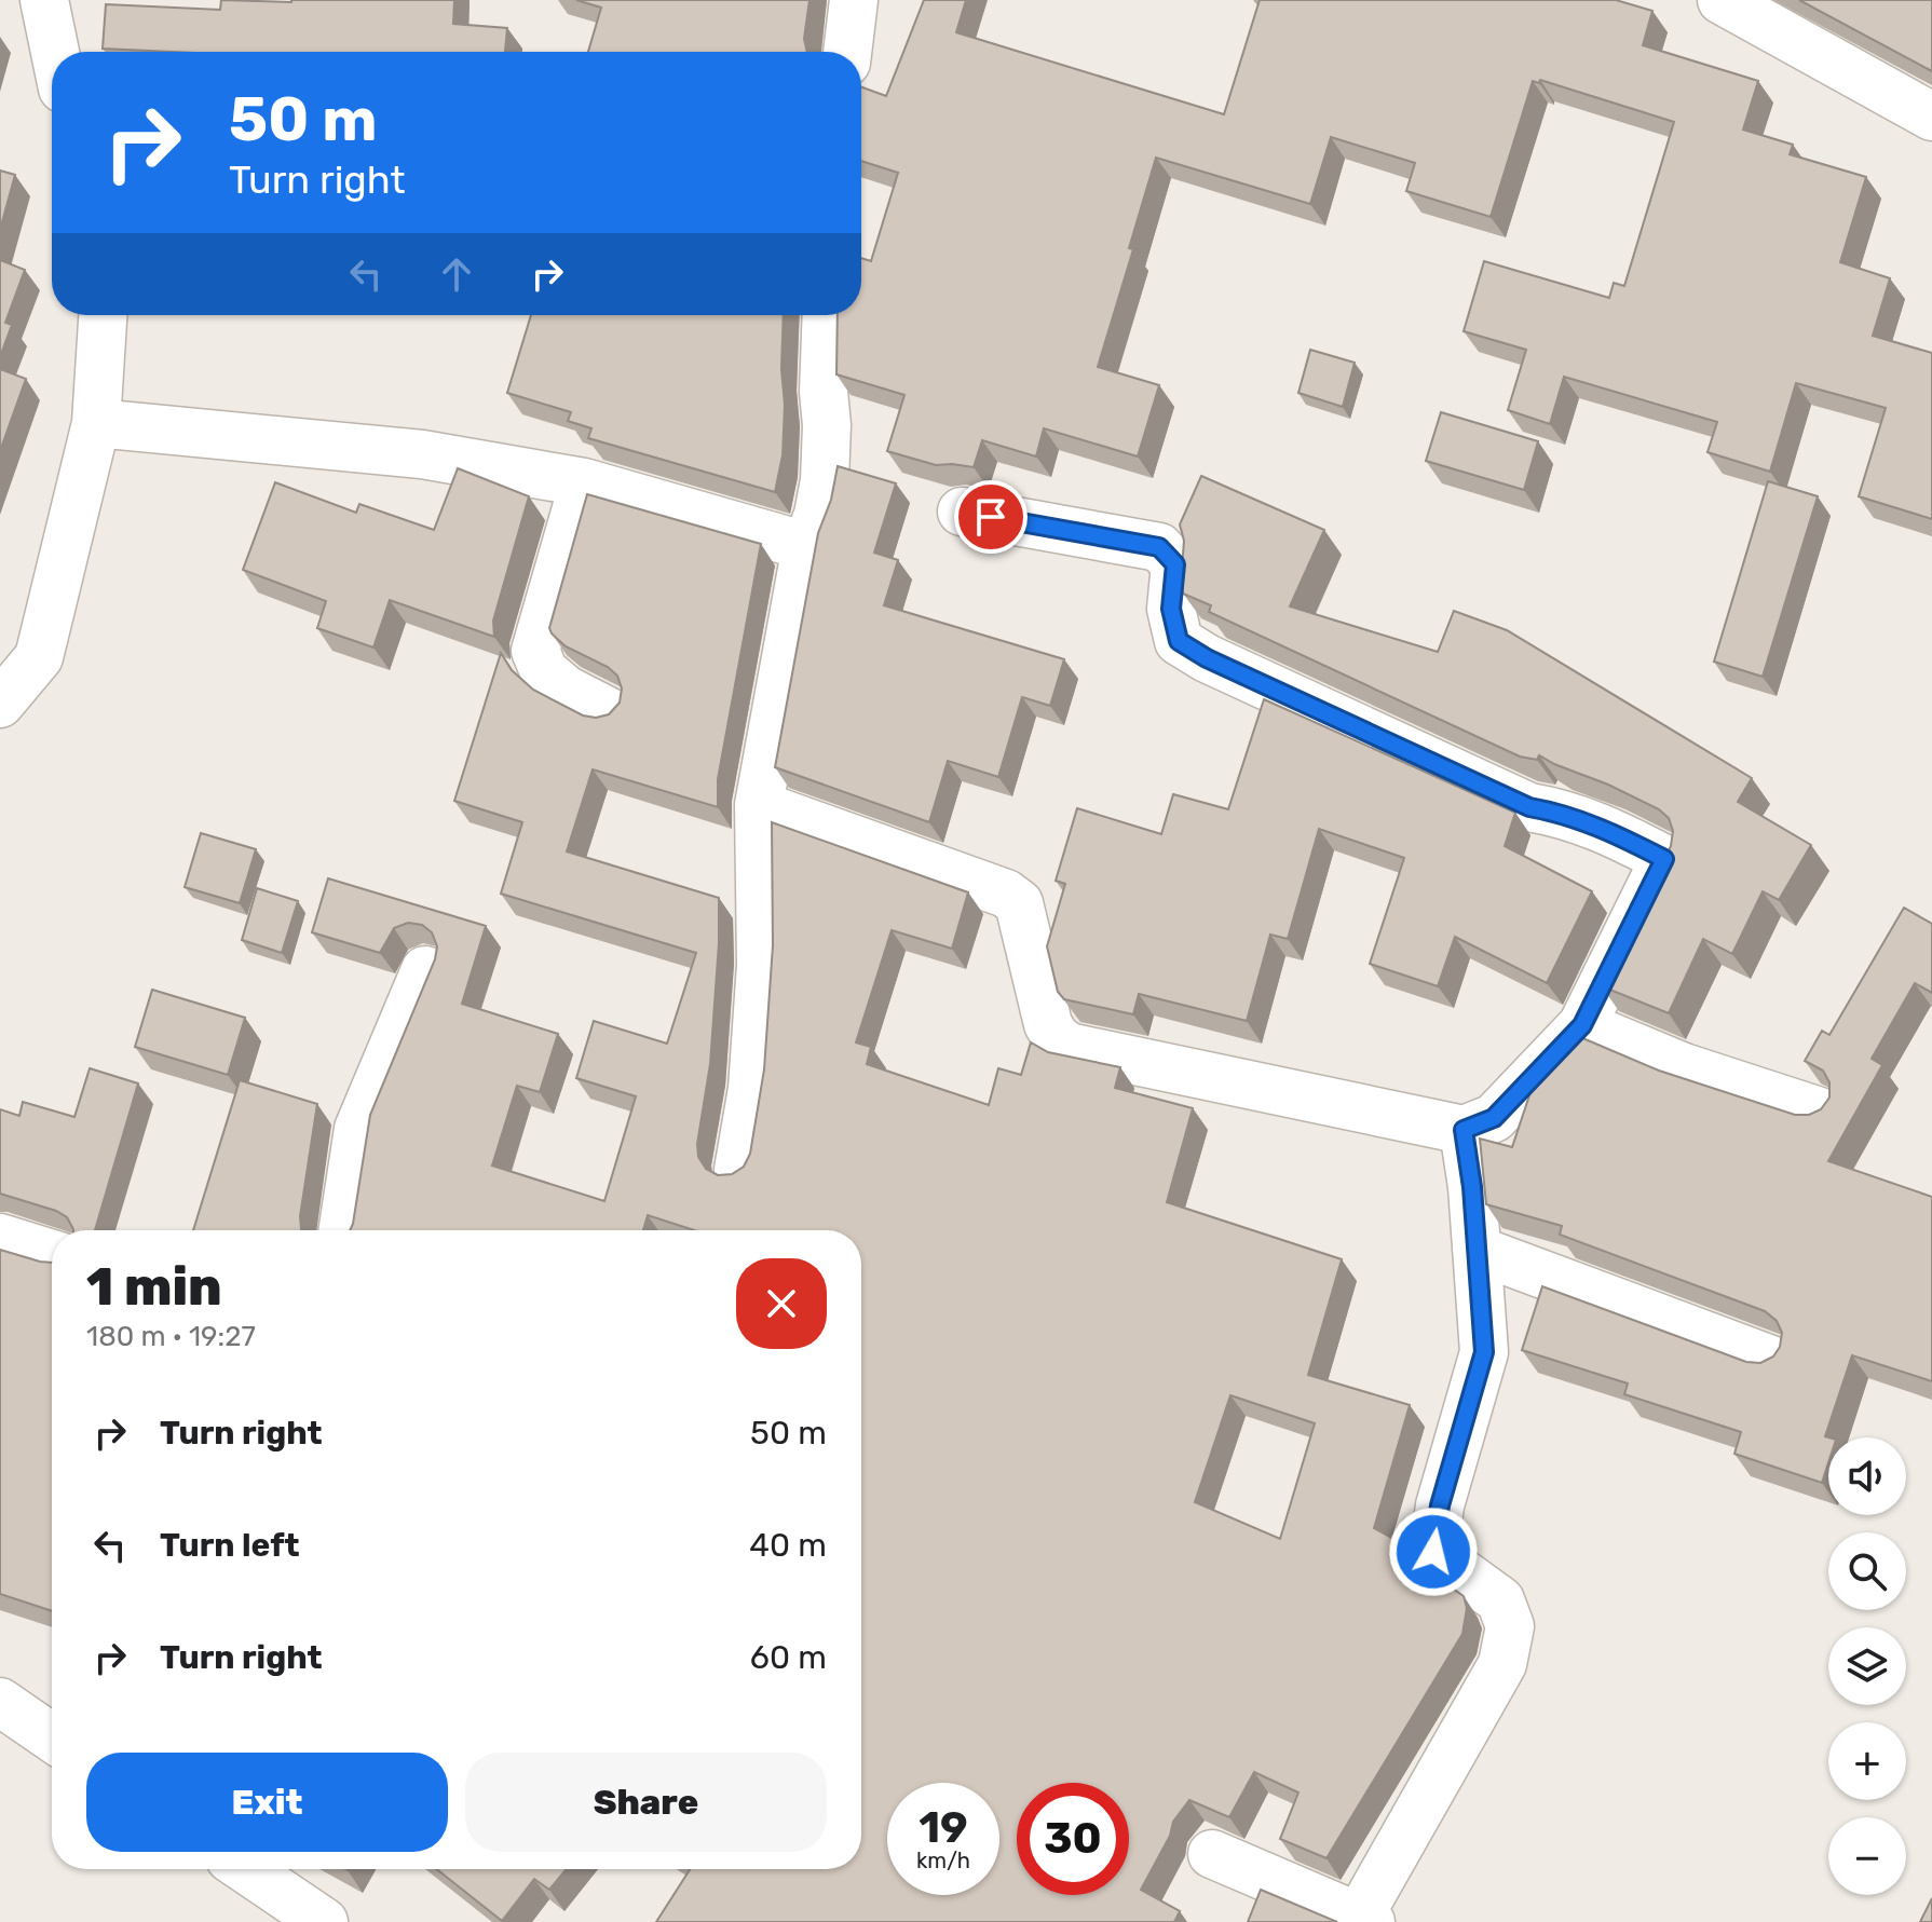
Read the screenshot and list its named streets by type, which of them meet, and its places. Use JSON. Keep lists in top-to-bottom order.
{
  "page": {
    "turn": ["50 m", "Turn right"],
    "heading": ["1 min", "180 m · 19:27"],
    "list": [
      {
        "name": "Turn right",
        "value": "50 m"
      },
      {
        "name": "Turn left",
        "value": "40 m"
      },
      {
        "name": "Turn right",
        "value": "60 m"
      }
    ],
    "map_buttons": ["+", "−"],
    "buttons": ["Exit", "Share"],
    "speed": "19 km/h",
    "limit": "30"
  }
}
